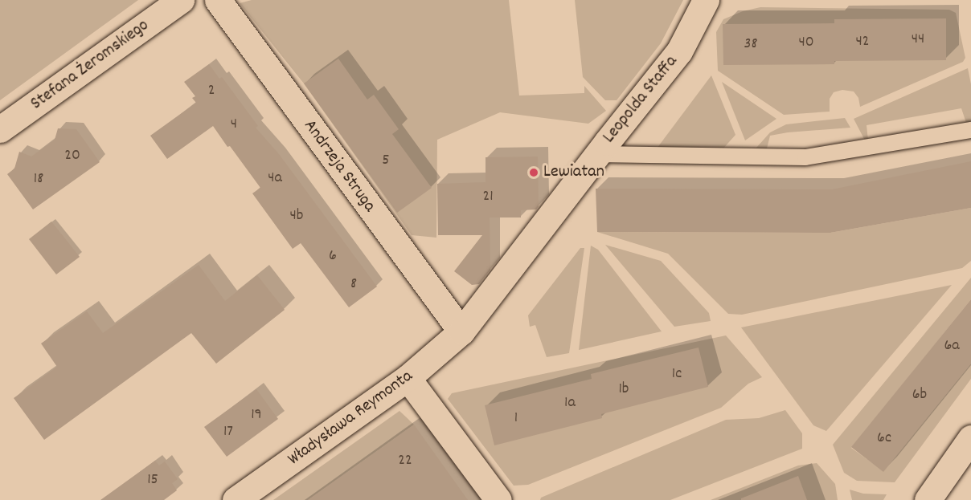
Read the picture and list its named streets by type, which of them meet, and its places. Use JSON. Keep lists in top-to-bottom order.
{
  "streets": {
    "street": [
      "Stefana Żeromskiego",
      "Leopolda Staffa",
      "Andrzeja Struga",
      "Władysława Reymonta"
    ]
  },
  "crossings": [
    ["Leopolda Staffa", "Andrzeja Struga"],
    ["Leopolda Staffa", "Władysława Reymonta"],
    ["Andrzeja Struga", "Władysława Reymonta"]
  ],
  "places": ["Lewiatan"],
  "house_numbers": [
    "44",
    "42",
    "40",
    "38",
    "2",
    "4",
    "20",
    "5",
    "4a",
    "18",
    "21",
    "4b",
    "6",
    "8",
    "6a",
    "1c",
    "1b",
    "6b",
    "1a",
    "19",
    "1",
    "17",
    "6c",
    "22",
    "15"
  ]
}
